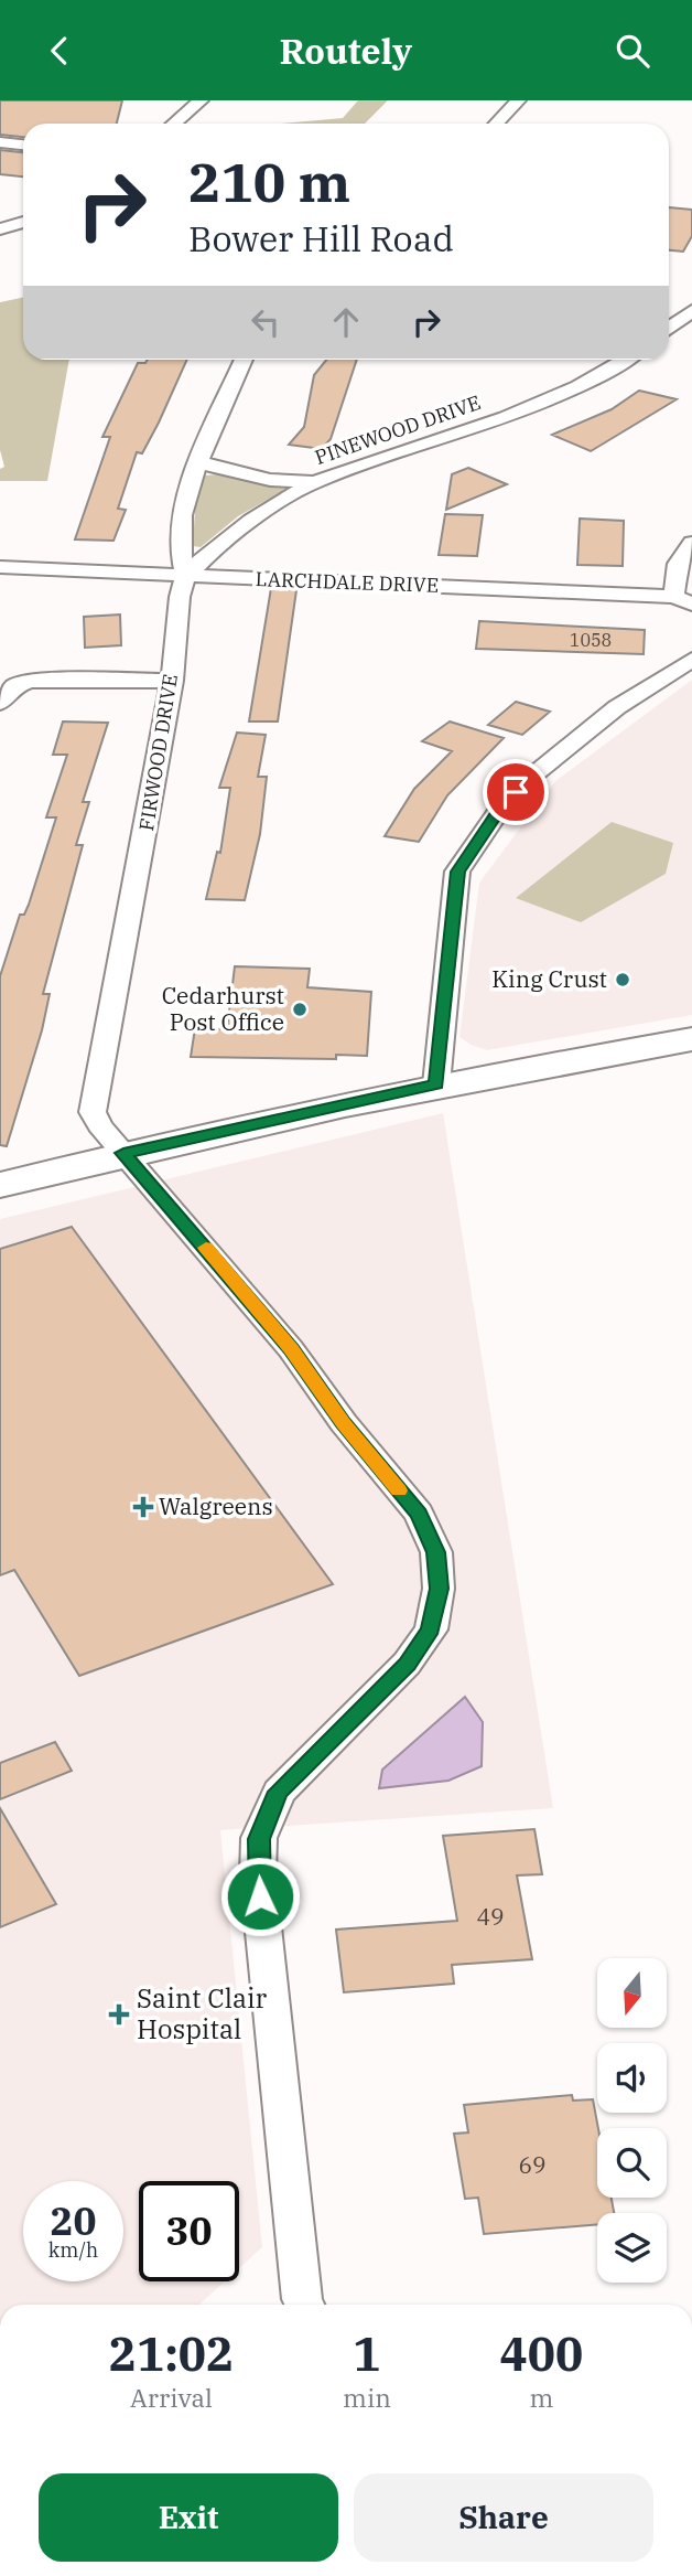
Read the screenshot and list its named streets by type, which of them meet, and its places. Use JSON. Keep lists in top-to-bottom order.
{
  "streets": {
    "street": ["PINEWOOD DRIVE", "LARCHDALE DRIVE", "FIRWOOD DRIVE"]
  },
  "crossings": [
    ["PINEWOOD DRIVE", "LARCHDALE DRIVE"],
    ["PINEWOOD DRIVE", "FIRWOOD DRIVE"],
    ["LARCHDALE DRIVE", "FIRWOOD DRIVE"]
  ],
  "places": {
    "other": ["King Crust", "Cedarhurst Post Office"],
    "health": ["Walgreens", "Saint Clair Hospital"]
  },
  "house_numbers": ["1058", "49", "69"],
  "north": "bottom",
  "page": {
    "header": "Routely",
    "turn": ["210 m", "Bower Hill Road"],
    "speed": "20 km/h",
    "limit": "30",
    "eta": [
      "21:02",
      "Arrival",
      "1",
      "min",
      "400",
      "m"
    ],
    "buttons": ["Exit", "Share"]
  }
}
